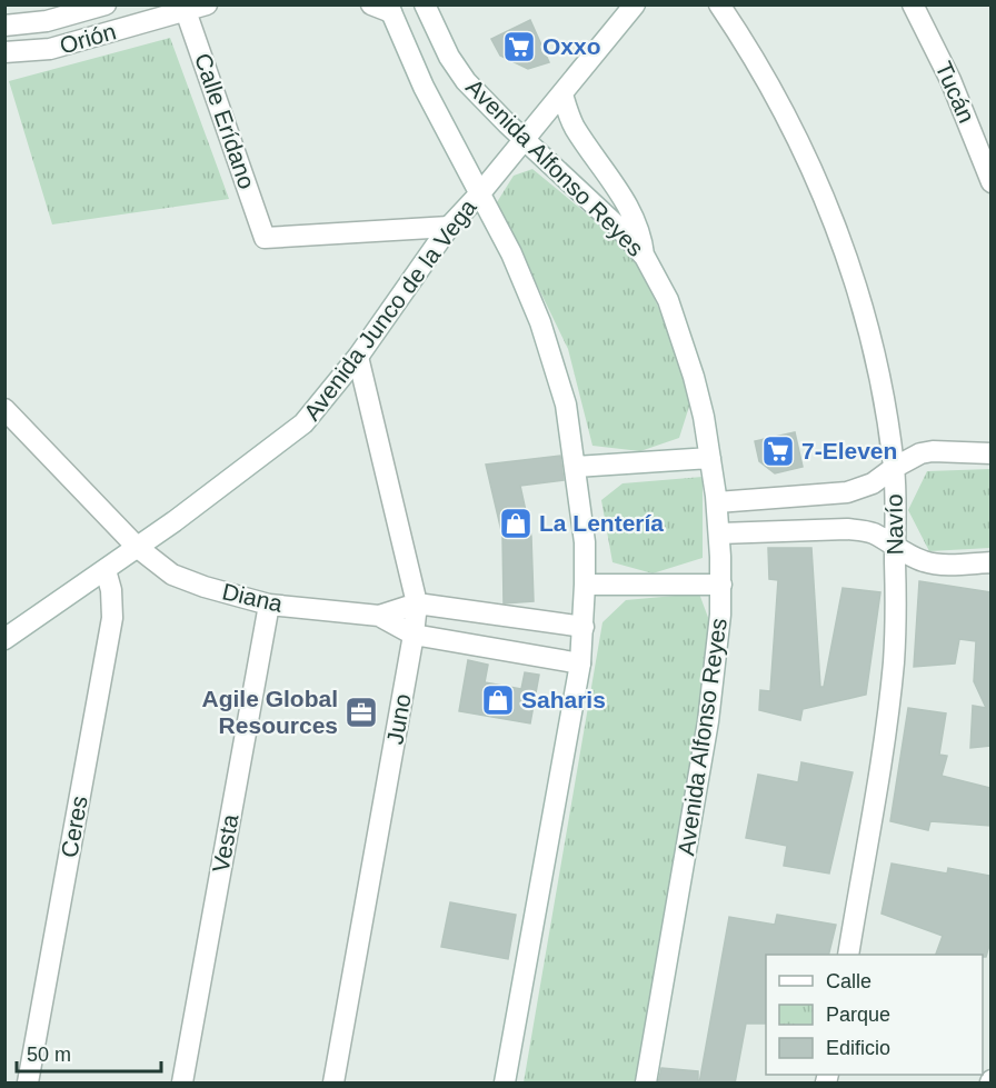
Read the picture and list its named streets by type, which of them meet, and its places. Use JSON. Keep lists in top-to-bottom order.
{
  "streets": {
    "street": [
      "Orión",
      "Tucán",
      "Calle Erídano",
      "Avenida Alfonso Reyes",
      "Avenida Junco de la Vega",
      "Navío",
      "Diana",
      "Juno",
      "Ceres",
      "Vesta"
    ]
  },
  "crossings": [
    ["Orión", "Calle Erídano"],
    ["Calle Erídano", "Avenida Junco de la Vega"],
    ["Avenida Alfonso Reyes", "Avenida Junco de la Vega"],
    ["Avenida Alfonso Reyes", "Diana"],
    ["Avenida Junco de la Vega", "Diana"],
    ["Avenida Junco de la Vega", "Juno"],
    ["Avenida Junco de la Vega", "Ceres"],
    ["Diana", "Juno"],
    ["Diana", "Vesta"]
  ],
  "places": {
    "supermarket": ["Oxxo", "7-Eleven"],
    "shop": ["La Lentería", "Saharis"],
    "office": ["Agile Global Resources"]
  },
  "legend": ["Calle", "Parque", "Edificio"],
  "scale_bar": "50 m"
}
